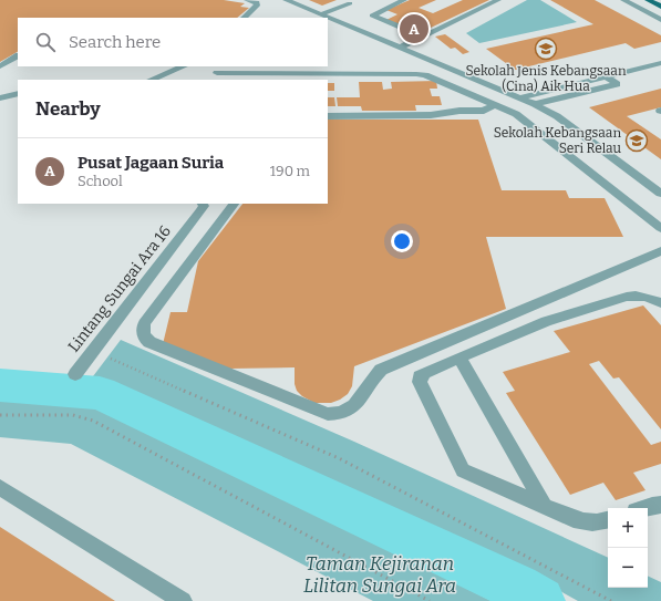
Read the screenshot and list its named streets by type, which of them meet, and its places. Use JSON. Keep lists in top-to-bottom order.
{
  "streets": {
    "street": ["Lintang Sungai Ara 16"]
  },
  "parks": ["Taman Kejiranan Lilitan Sungai Ara"],
  "places": {
    "school or university": ["Sekolah Jenis Kebangsaan (Cina) Aik Hua", "Sekolah Kebangsaan Seri Relau"]
  },
  "page": {
    "pins": "A",
    "search": "Search here",
    "heading": "Nearby",
    "list": [
      {
        "mark": "A",
        "name": "Pusat Jagaan Suria",
        "note": "School",
        "value": "190 m"
      }
    ],
    "map_buttons": ["+", "−"]
  }
}
